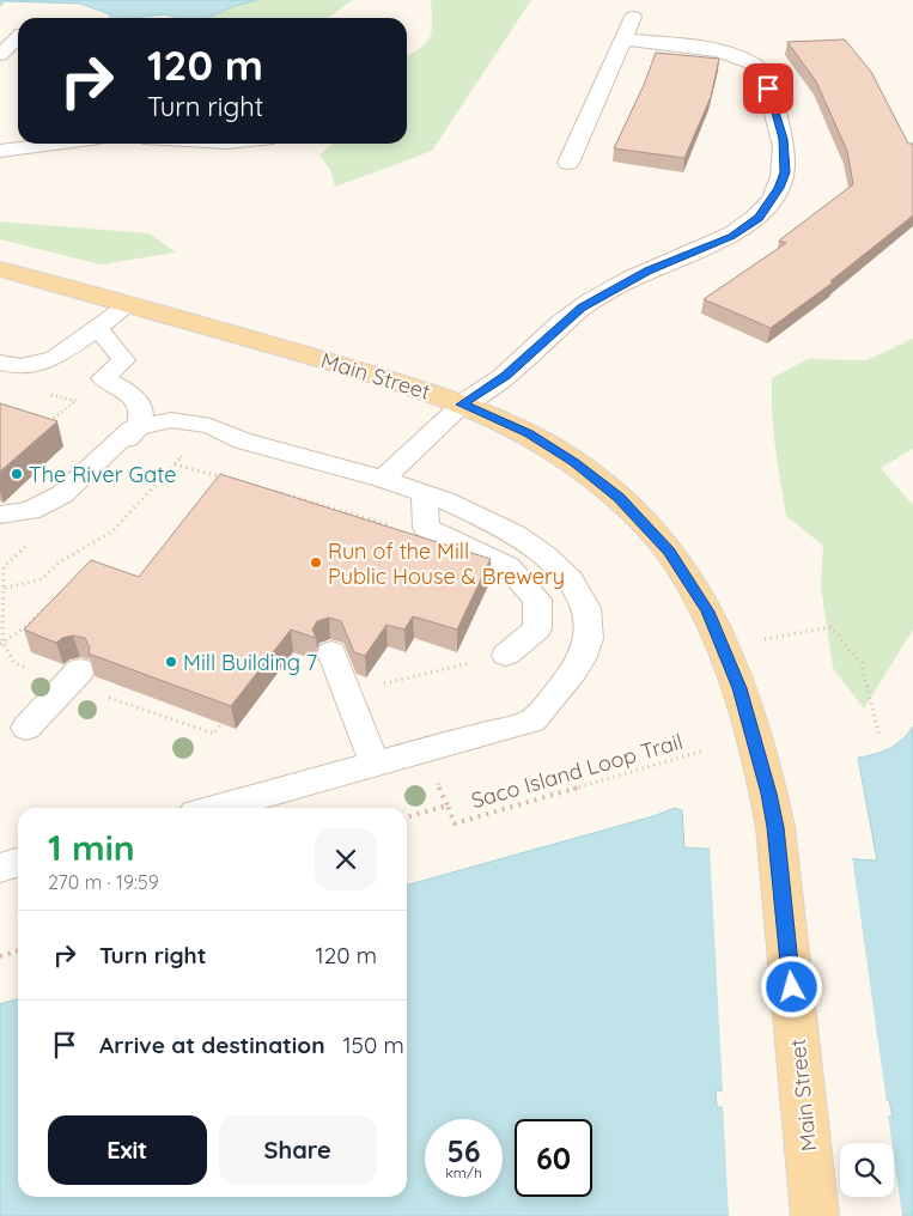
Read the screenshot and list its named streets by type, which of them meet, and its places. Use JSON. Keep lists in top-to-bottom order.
{
  "streets": {
    "main road": ["Main Street"],
    "path": ["Saco Island Loop Trail"]
  },
  "places": ["The River Gate", "Run of the Mill Public House & Brewery", "Mill Building 7"],
  "page": {
    "turn": ["120 m", "Turn right"],
    "heading": ["1 min", "270 m · 19:59"],
    "list": [
      {
        "name": "Turn right",
        "value": "120 m"
      },
      {
        "name": "Arrive at destination",
        "value": "150 m"
      }
    ],
    "buttons": ["Exit", "Share"],
    "speed": "56 km/h",
    "limit": "60"
  }
}
